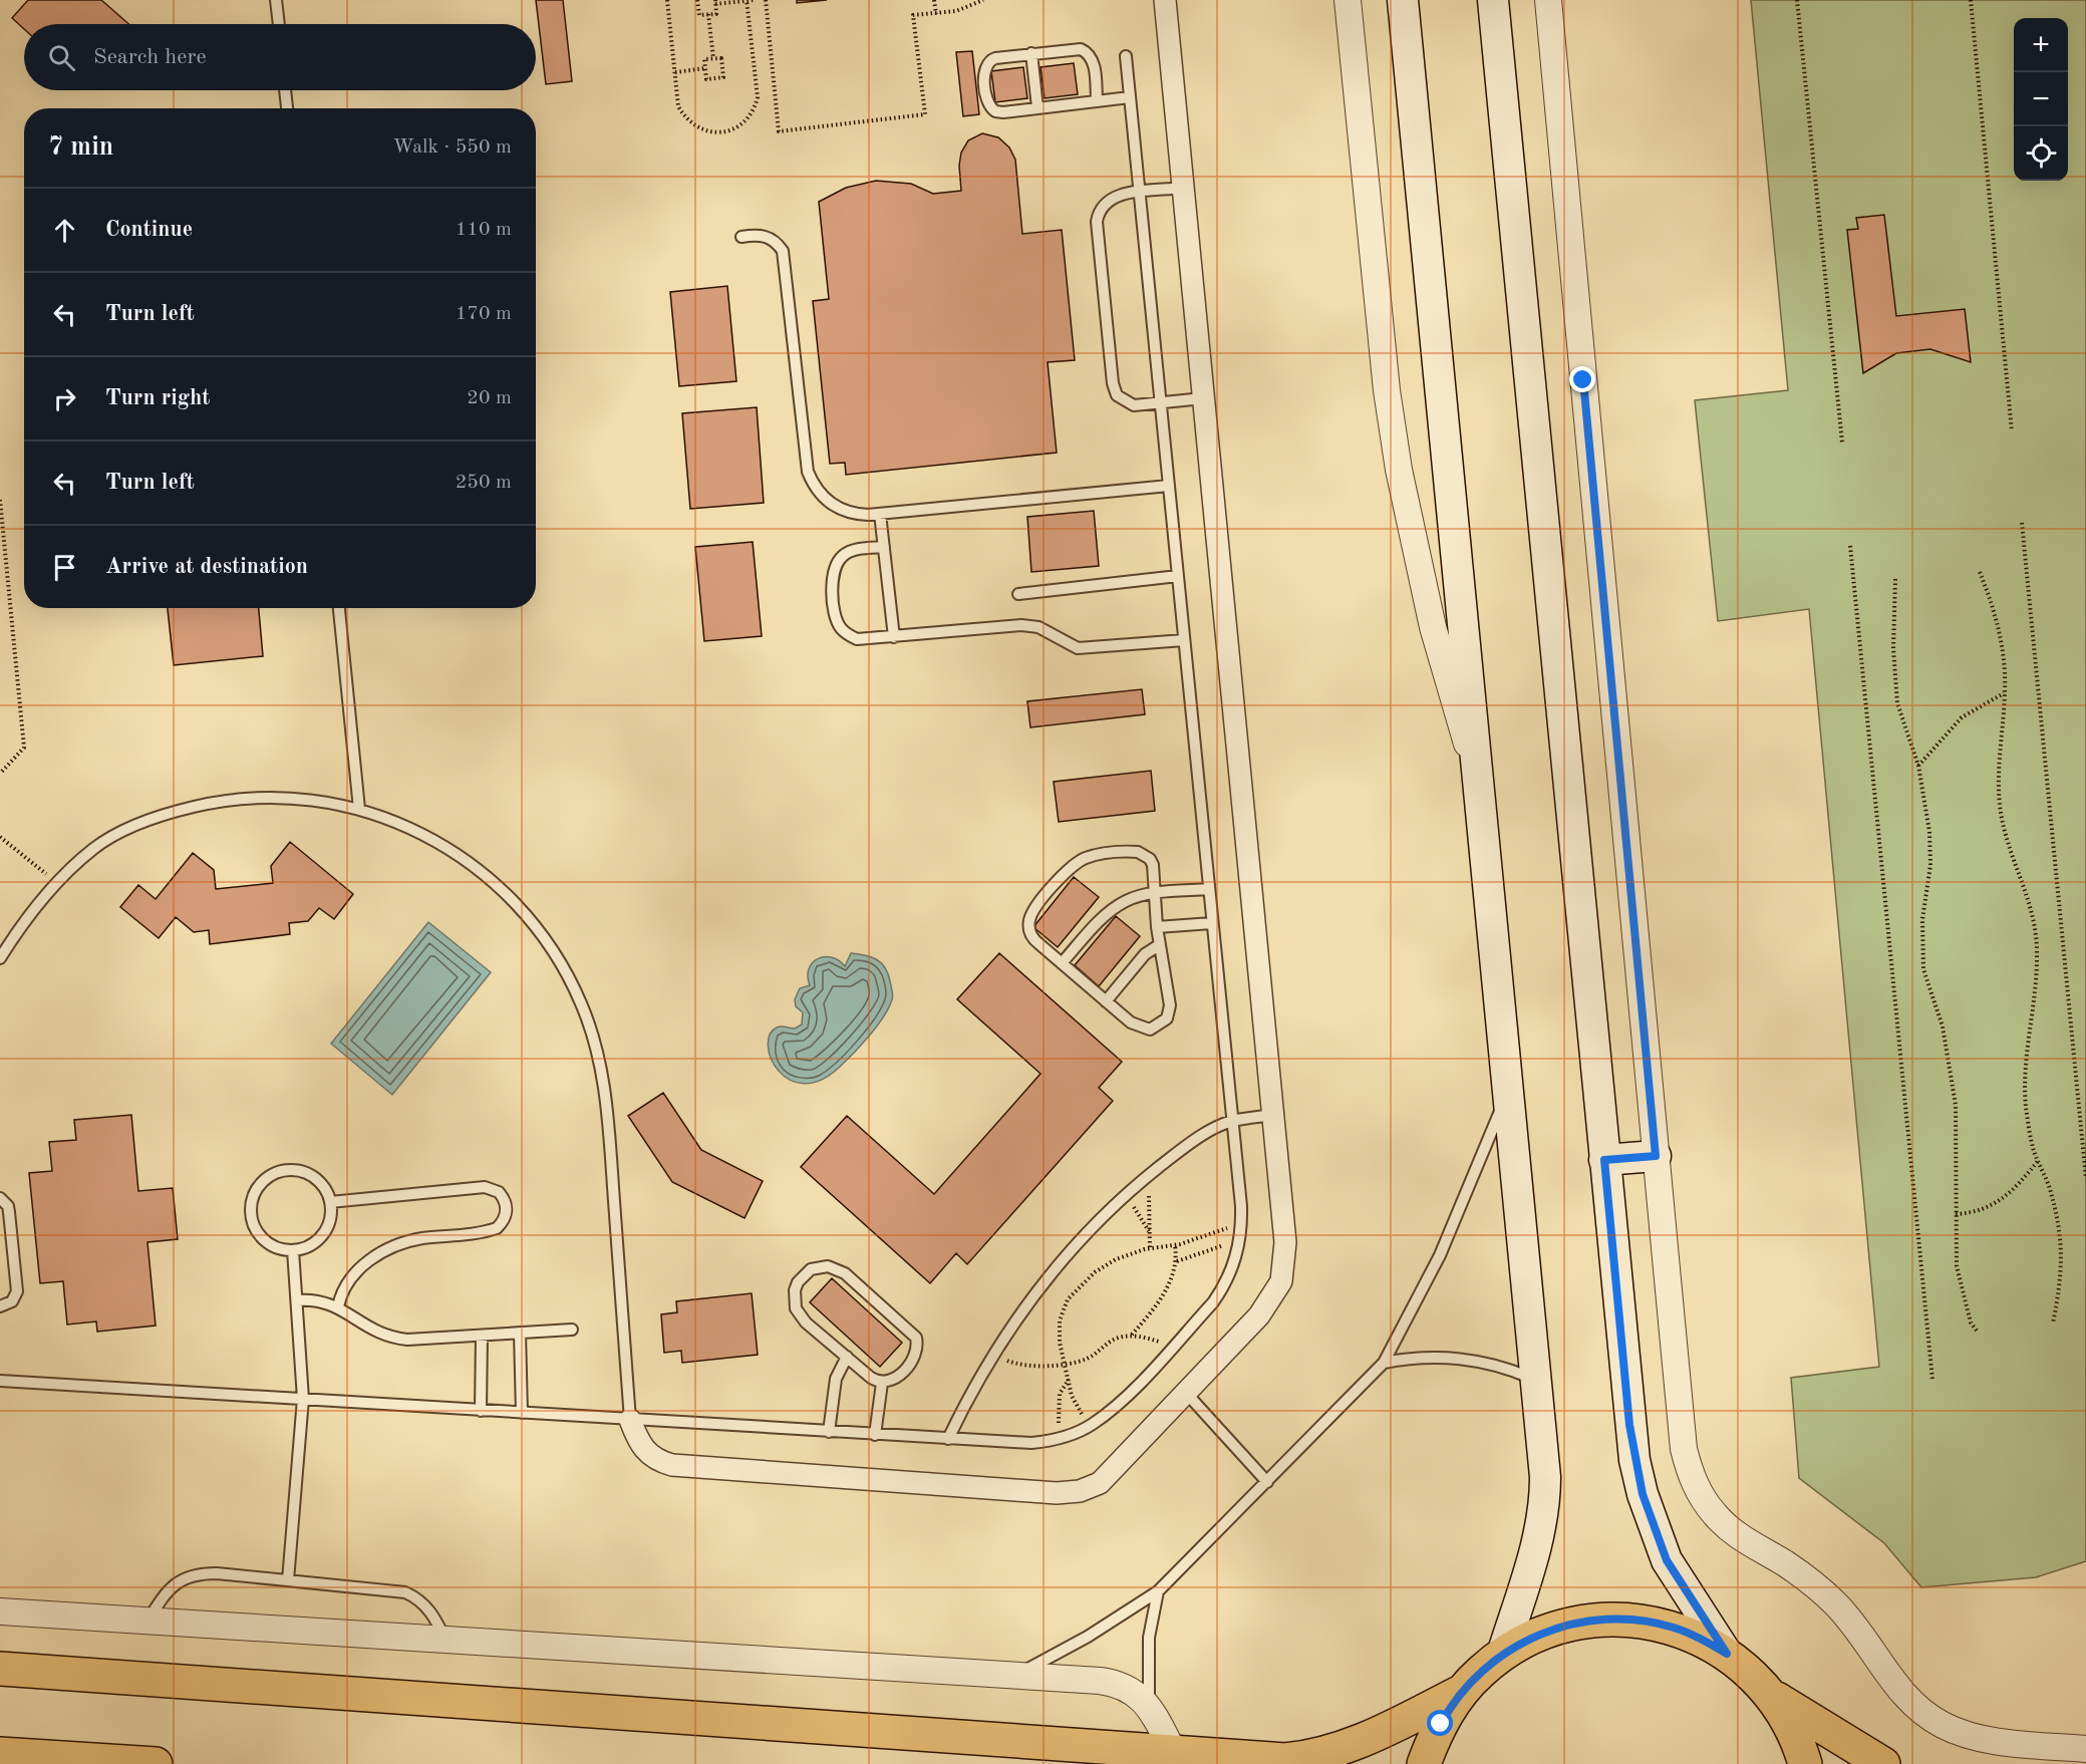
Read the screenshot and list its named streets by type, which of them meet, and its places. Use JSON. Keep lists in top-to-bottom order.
{
  "page": {
    "map_buttons": ["+", "−"],
    "search": "Search here",
    "heading": ["7 min", "Walk · 550 m"],
    "list": [
      ["Continue", "110 m"],
      ["Turn left", "170 m"],
      ["Turn right", "20 m"],
      ["Turn left", "250 m"],
      "Arrive at destination"
    ]
  }
}
